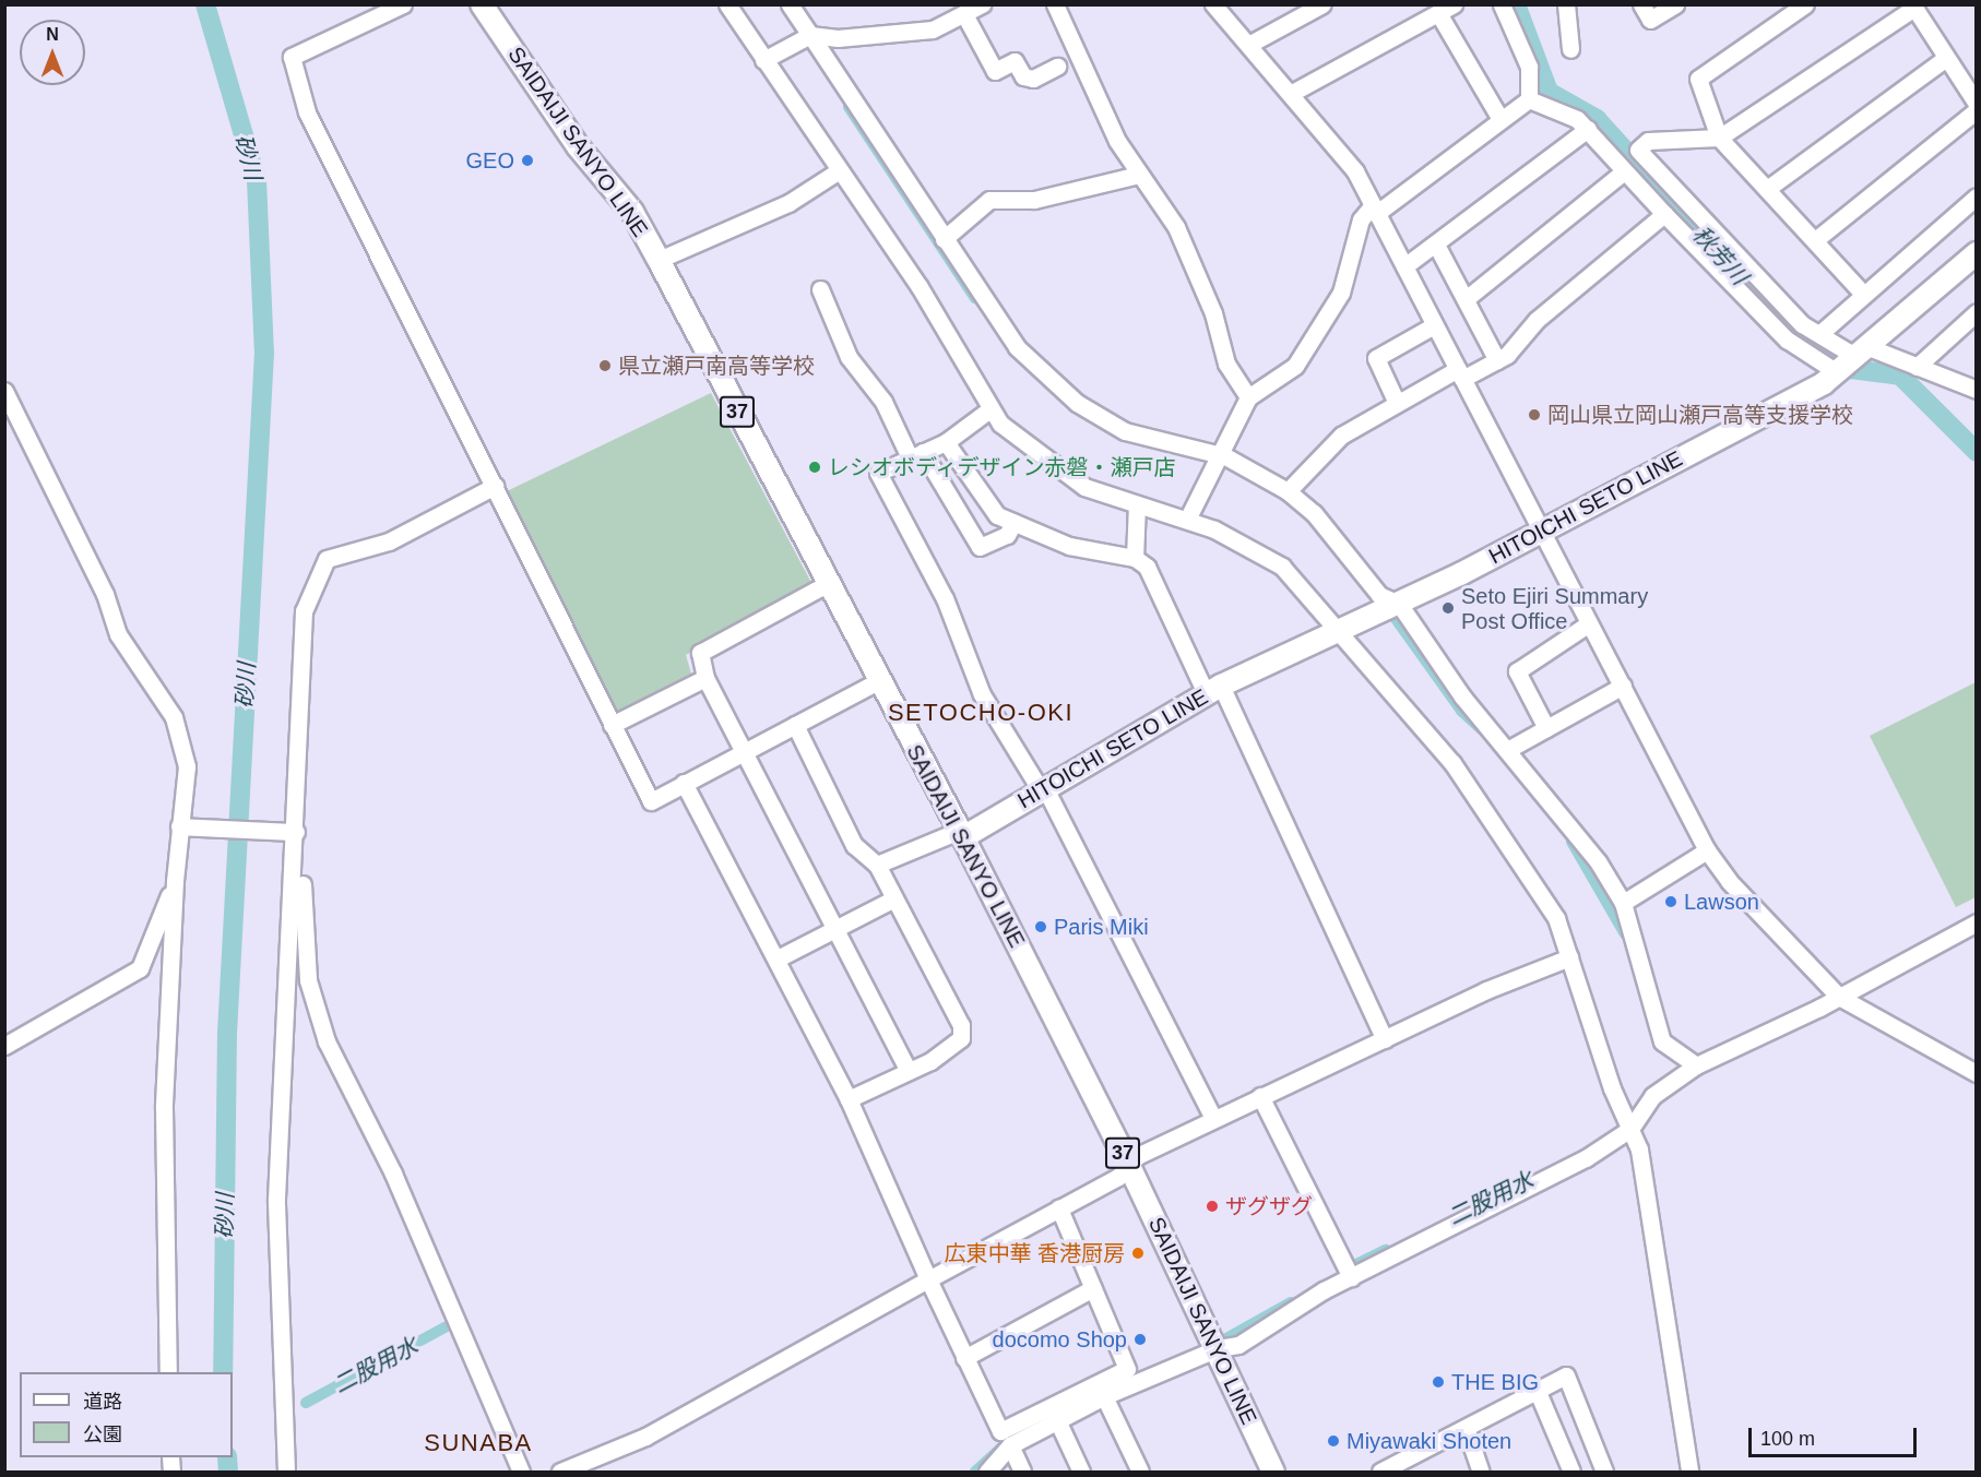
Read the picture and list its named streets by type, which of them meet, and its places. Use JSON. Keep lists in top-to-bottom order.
{
  "streets": {
    "main road": ["SAIDAIJI SANYO LINE", "37", "HITOICHI SETO LINE"]
  },
  "crossings": [
    ["SAIDAIJI SANYO LINE", "HITOICHI SETO LINE"]
  ],
  "districts": ["SETOCHO-OKI", "SUNABA"],
  "water": ["砂川", "秋芳川", "二股用水"],
  "places": [
    "GEO",
    "県立瀬戸南高等学校",
    "岡山県立岡山瀬戸高等支援学校",
    "レシオボディデザイン赤磐・瀬戸店",
    "Seto Ejiri Summary Post Office",
    "Lawson",
    "Paris Miki",
    "ザグザグ",
    "広東中華 香港厨房",
    "docomo Shop",
    "THE BIG",
    "Miyawaki Shoten"
  ],
  "legend": ["道路", "公園"],
  "scale_bar": "100 m",
  "north": "top"
}
